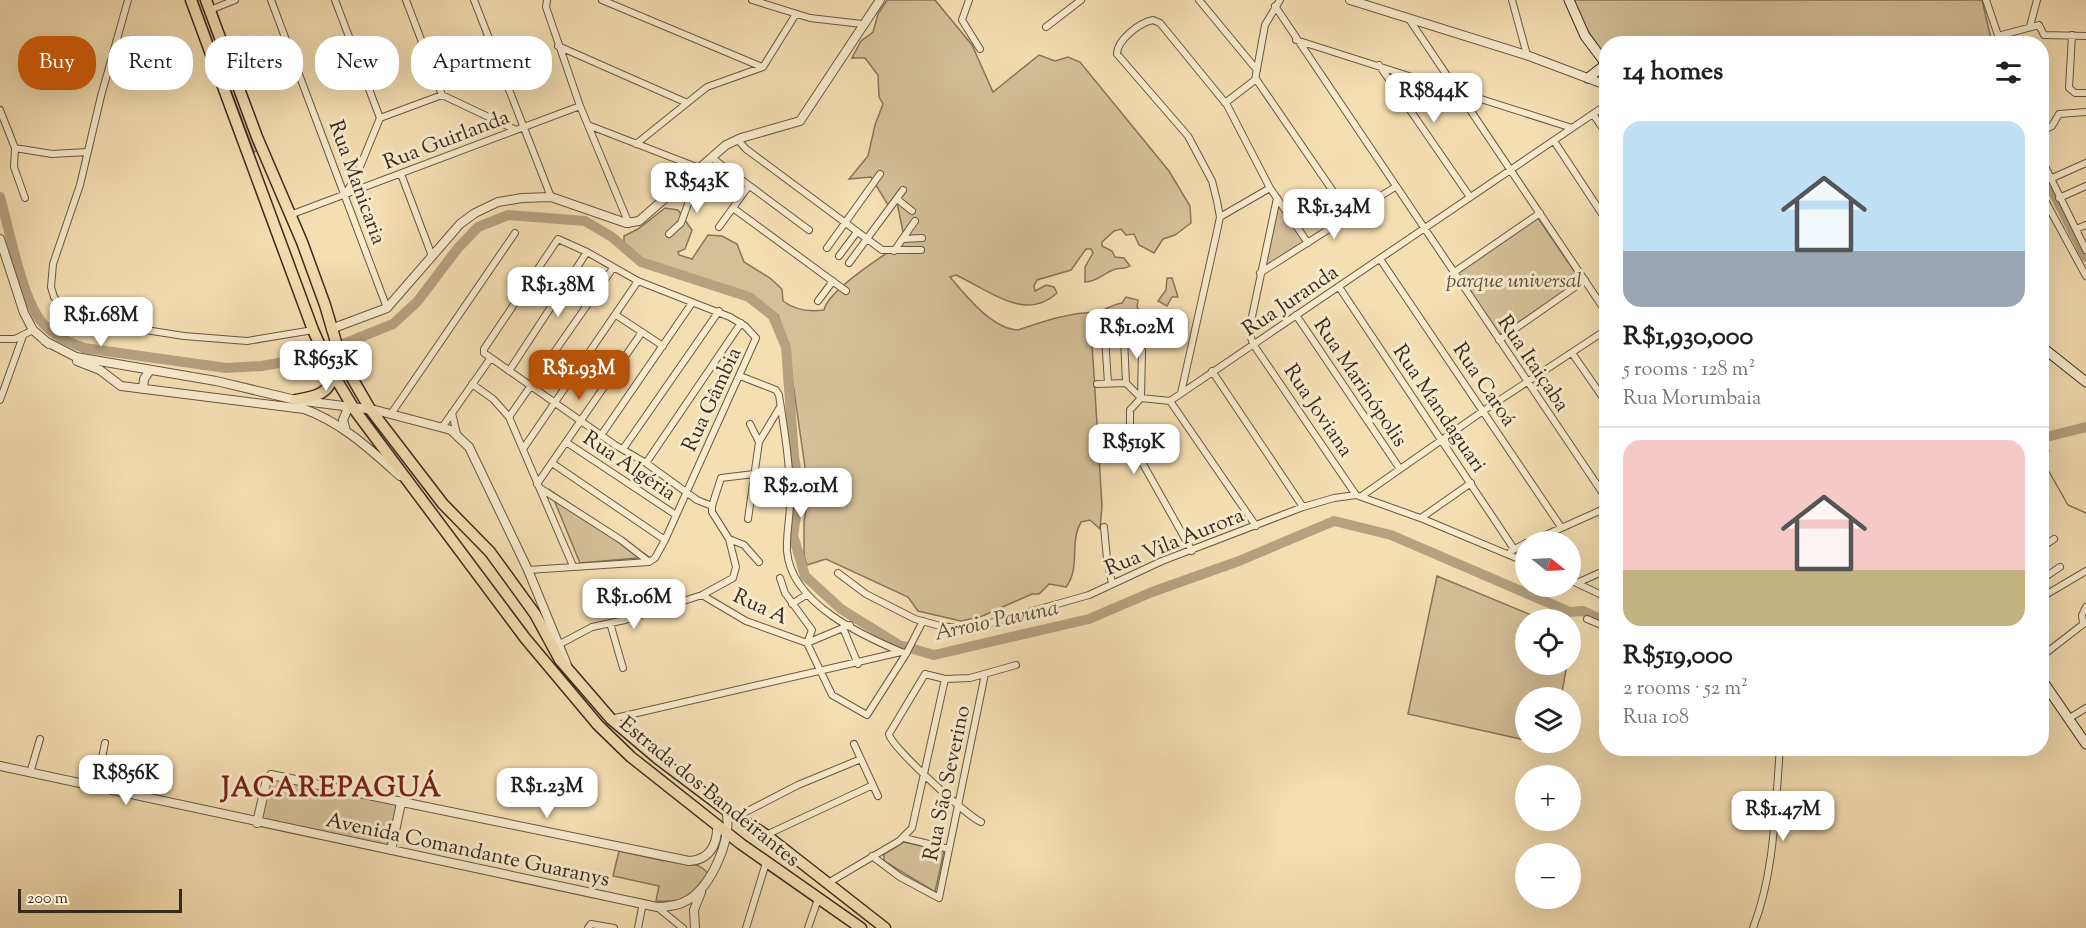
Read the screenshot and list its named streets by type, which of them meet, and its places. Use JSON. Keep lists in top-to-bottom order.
{
  "streets": {
    "main road": ["Estrada dos Bandeirantes"],
    "street": [
      "Rua Guirlanda",
      "Rua Manicaria",
      "Rua Juranda",
      "Rua Itaiçaba",
      "Rua Marinópolis",
      "Rua Caroá",
      "Rua Gâmbia",
      "Rua Mandaguari",
      "Rua Joviana",
      "Rua Algéria",
      "Rua Vila Aurora",
      "Rua A",
      "Rua São Severino",
      "Avenida Comandante Guaranys"
    ]
  },
  "crossings": [
    ["Rua Guirlanda", "Rua Manicaria"],
    ["Rua Guirlanda", "Estrada dos Bandeirantes"],
    ["Rua Juranda", "Rua Itaiçaba"],
    ["Rua Juranda", "Rua Marinópolis"],
    ["Rua Juranda", "Rua Caroá"],
    ["Rua Juranda", "Rua Mandaguari"],
    ["Rua Juranda", "Rua Joviana"],
    ["Rua Gâmbia", "Rua Algéria"],
    ["Rua Joviana", "Rua Vila Aurora"],
    ["Estrada dos Bandeirantes", "Avenida Comandante Guaranys"]
  ],
  "districts": ["JACAREPAGUÁ"],
  "water": ["Arroio Pavuna"],
  "parks": ["parque universal"],
  "scale_bar": "200 m",
  "north": "right",
  "page": {
    "chip": [
      "Buy",
      "Rent",
      "Filters",
      "New",
      "Apartment"
    ],
    "heading": "14 homes",
    "price": [
      "R$844K",
      "R$543K",
      "R$1.34M",
      "R$1.38M",
      "R$1.68M",
      "R$1.02M",
      "R$653K",
      "R$1.93M",
      "R$519K",
      "R$2.01M",
      "R$1.06M",
      "R$856K",
      "R$1.23M",
      "R$1.47M"
    ],
    "list": [
      {
        "name": "R$1,930,000",
        "note": "5 rooms · 128 m² · Rua Morumbaia"
      },
      {
        "name": "R$519,000",
        "note": "2 rooms · 52 m² · Rua 108"
      }
    ],
    "map_buttons": ["+", "−"],
    "scale": "200 m"
  }
}
